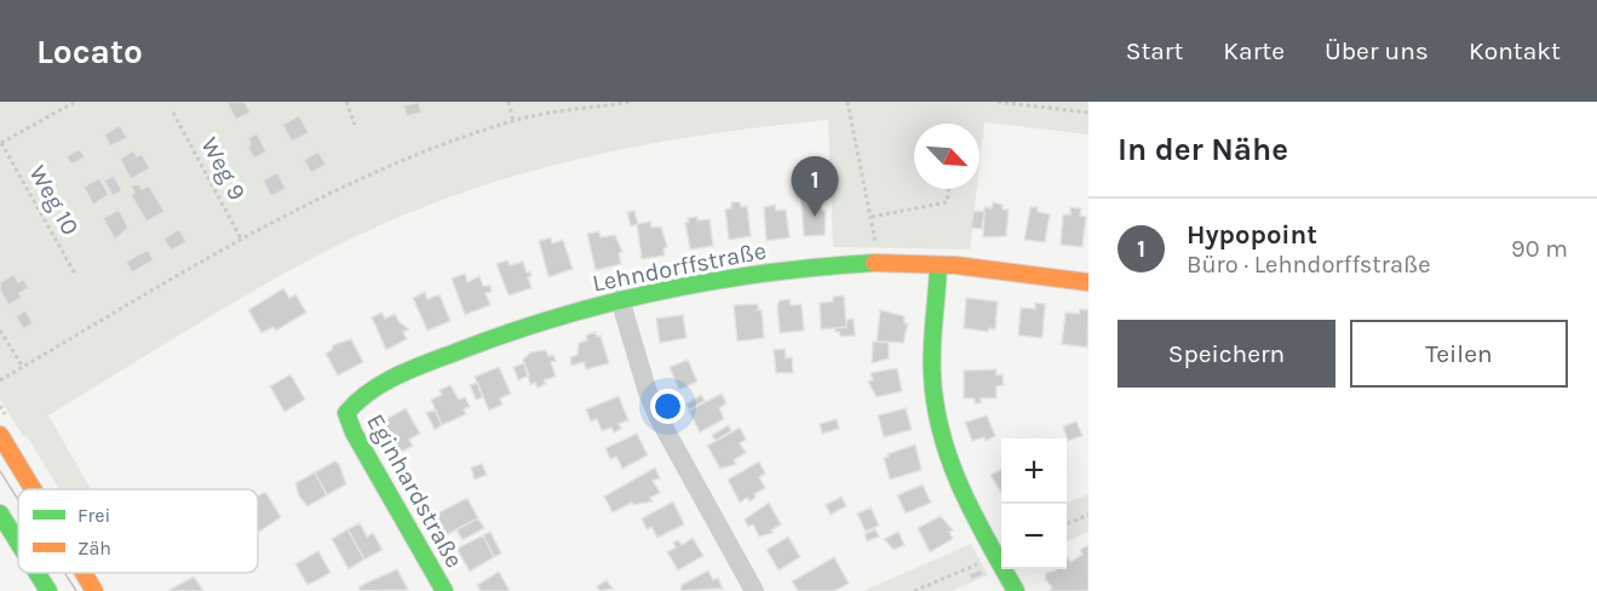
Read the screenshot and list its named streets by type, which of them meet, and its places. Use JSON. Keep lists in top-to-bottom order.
{
  "streets": {
    "street": ["Lehndorffstraße", "Eginhardstraße"],
    "path": ["Weg 9", "Weg 10"]
  },
  "crossings": [
    ["Lehndorffstraße", "Eginhardstraße"]
  ],
  "legend": ["Frei", "Zäh"],
  "north": "bottom right",
  "page": {
    "header": "Locato",
    "nav": [
      "Start",
      "Karte",
      "Über uns",
      "Kontakt"
    ],
    "heading": "In der Nähe",
    "pins": "1",
    "list": [
      {
        "mark": "1",
        "name": "Hypopoint",
        "note": "Büro · Lehndorffstraße",
        "value": "90 m"
      }
    ],
    "buttons": ["Speichern", "Teilen"],
    "map_buttons": ["+", "−"]
  }
}
